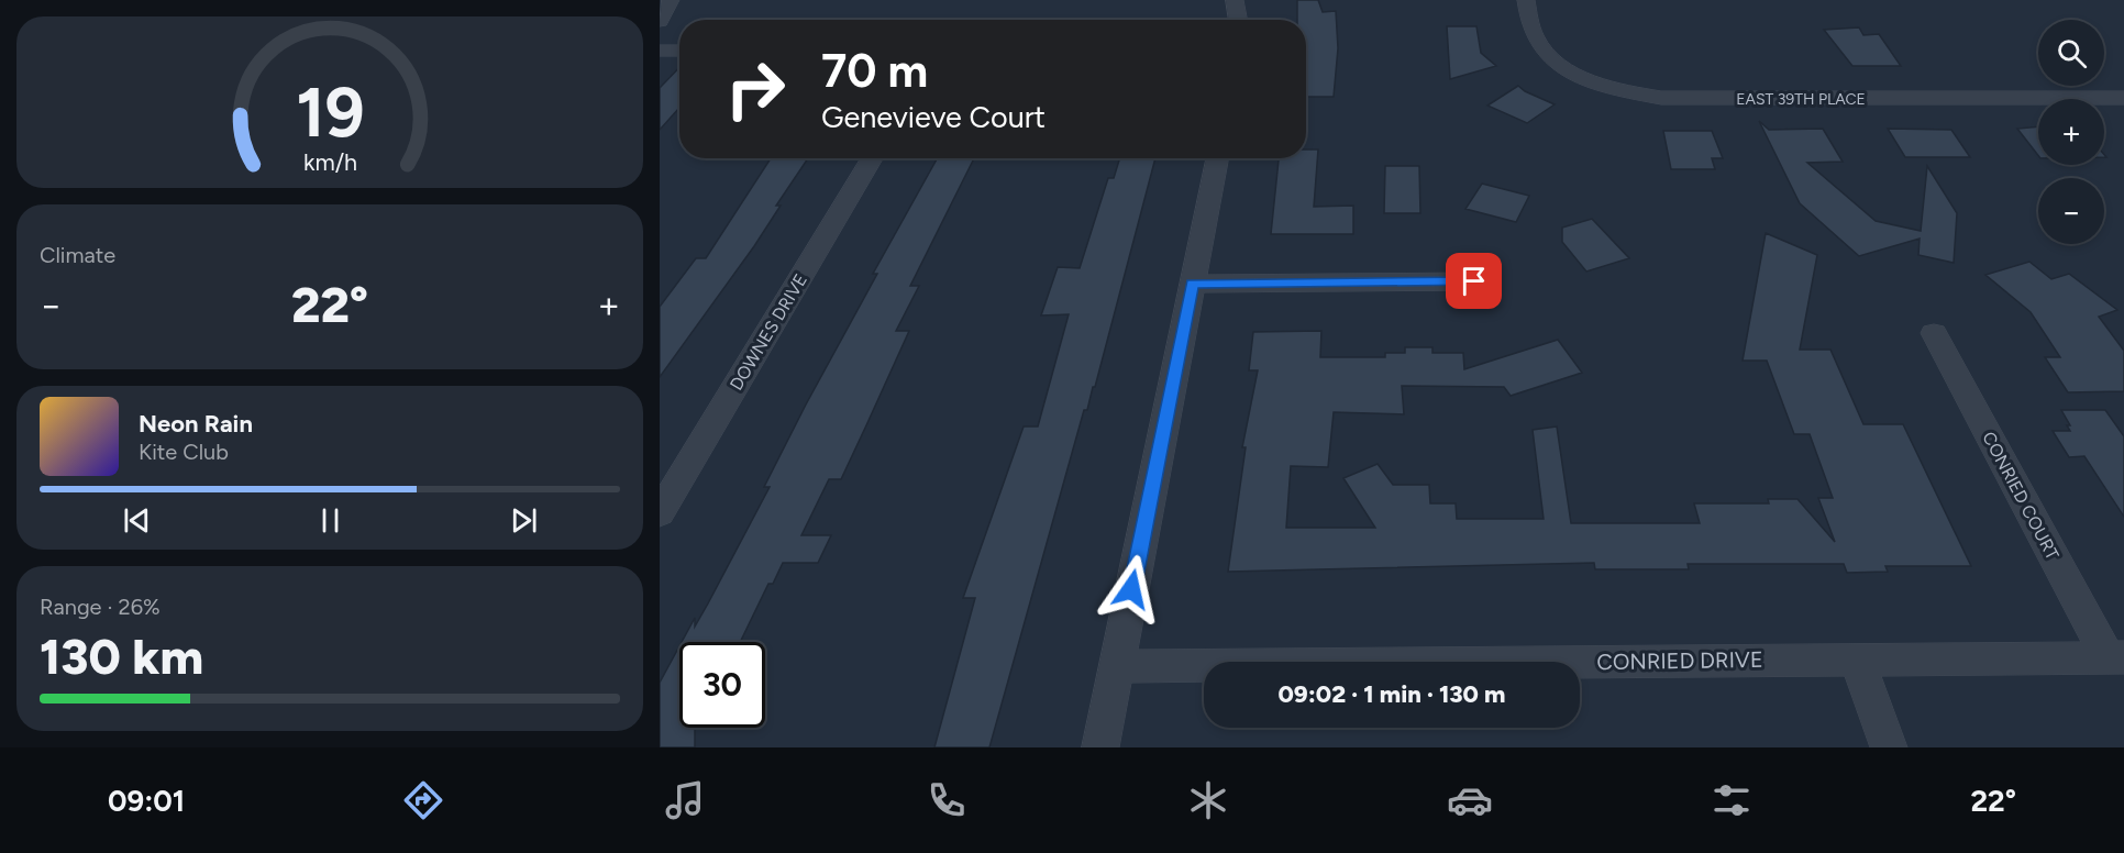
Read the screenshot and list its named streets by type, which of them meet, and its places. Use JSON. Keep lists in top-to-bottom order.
{
  "streets": {
    "street": [
      "EAST 39TH PLACE",
      "DOWNES DRIVE",
      "CONRIED COURT",
      "CONRIED DRIVE"
    ]
  },
  "crossings": [
    ["CONRIED COURT", "CONRIED DRIVE"]
  ],
  "page": {
    "map_buttons": ["+", "−"],
    "turn": ["70 m", "Genevieve Court"],
    "tile": [
      "Climate",
      ["Range · 26%", "130 km"]
    ],
    "heat": ["−", "22°", "+"],
    "song": ["Neon Rain", "Kite Club"],
    "limit": "30",
    "trip": "09:02 · 1 min · 130 m",
    "tabs": ["09:01", "22°"],
    "gauge": ["19", "km/h"]
  }
}
